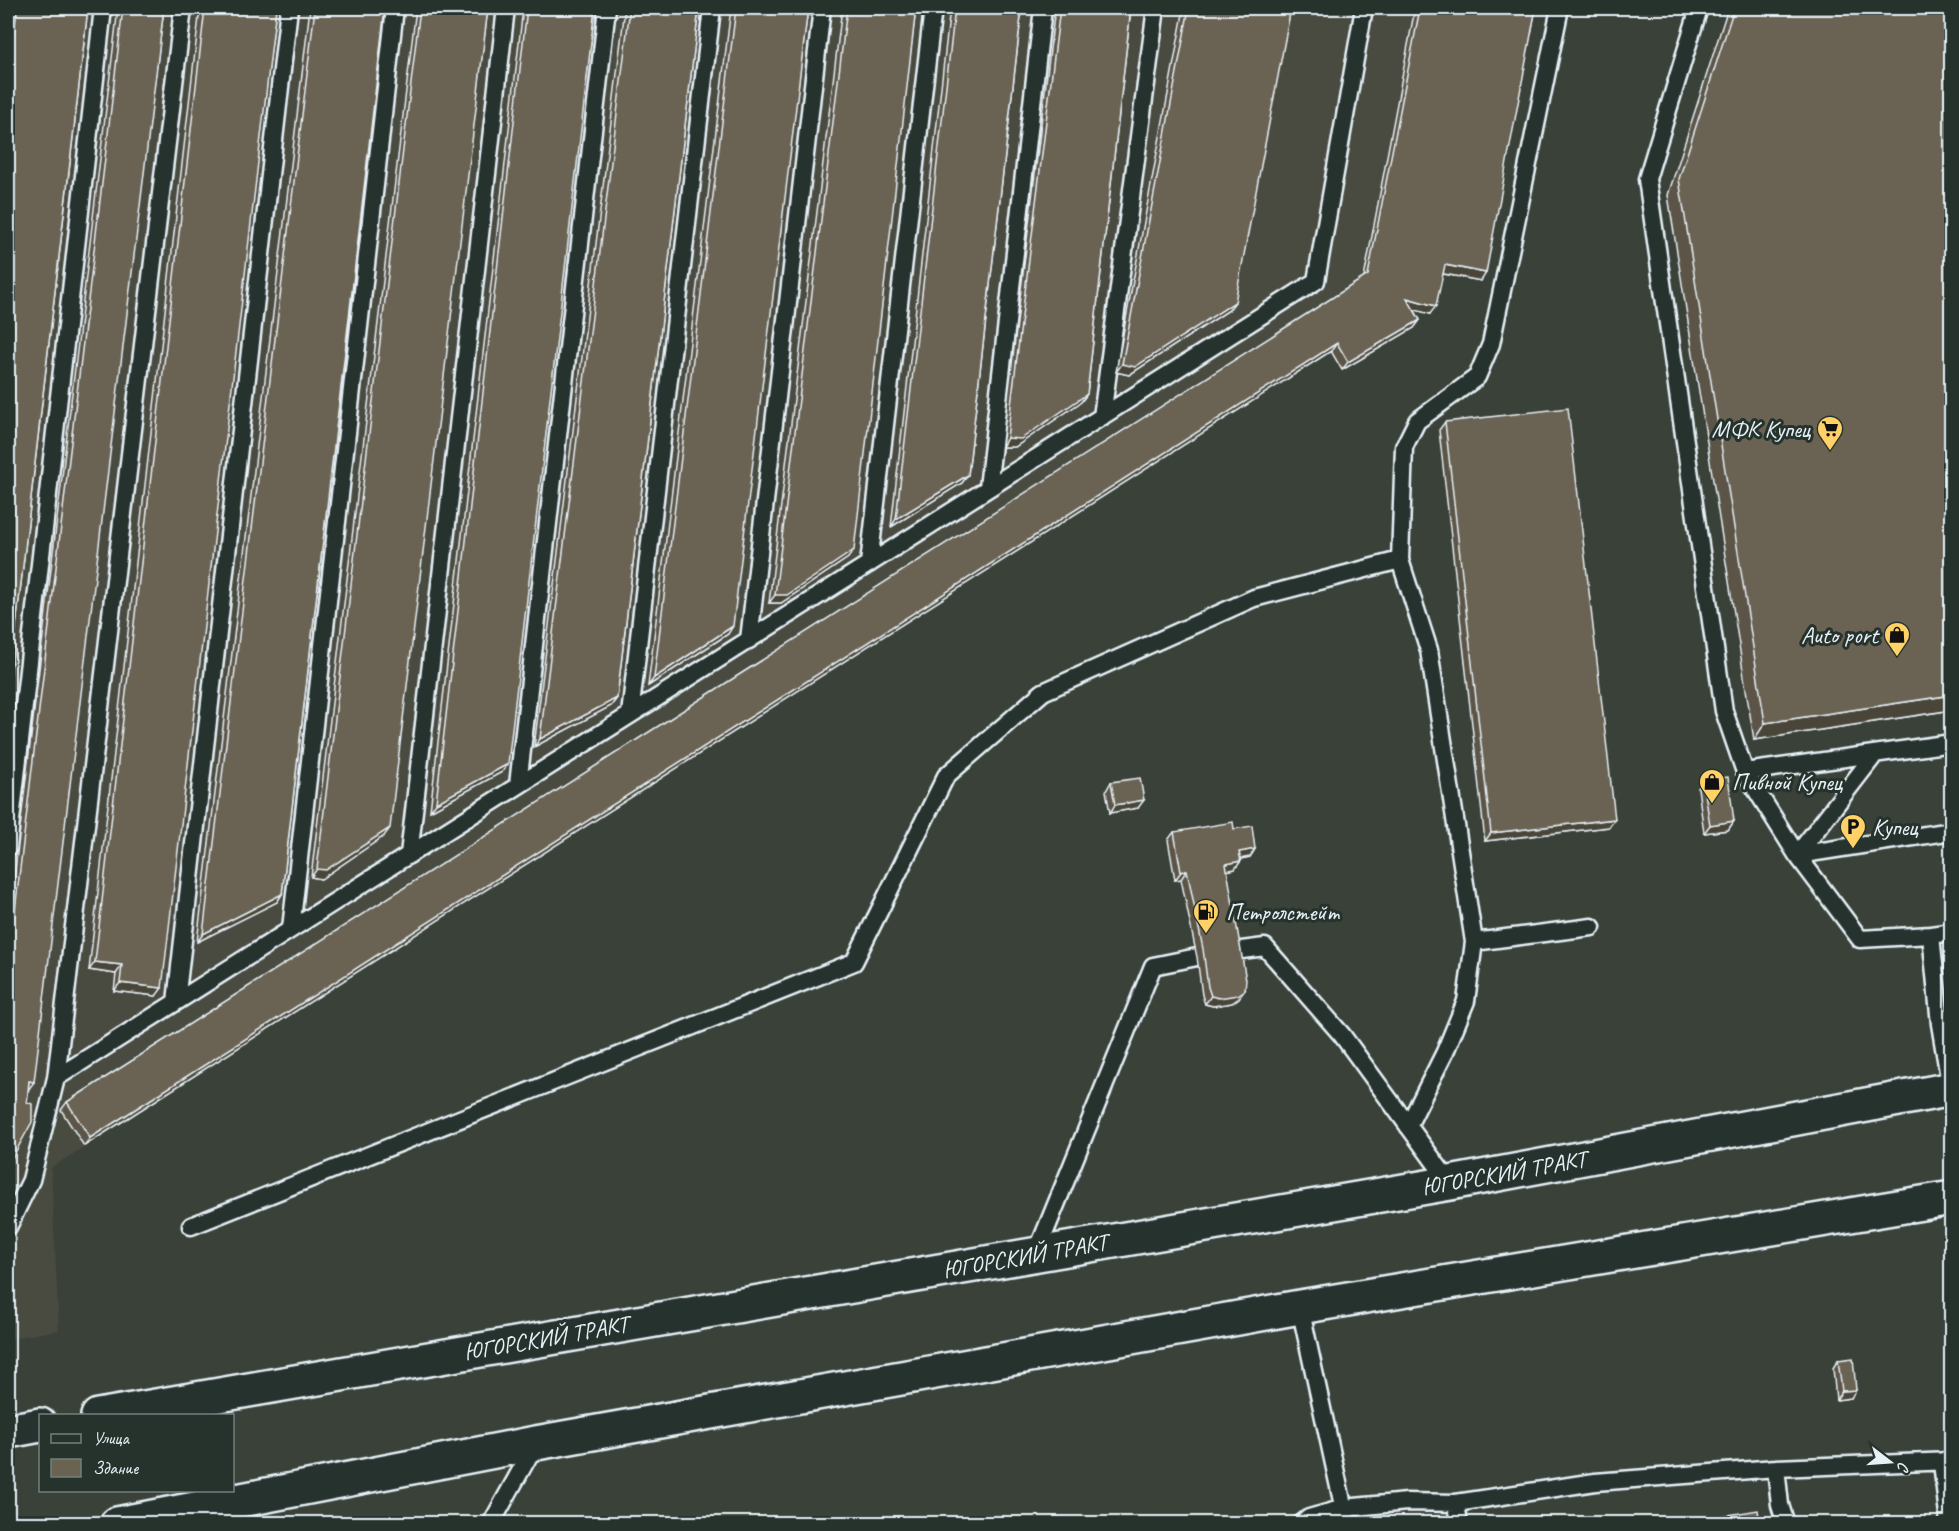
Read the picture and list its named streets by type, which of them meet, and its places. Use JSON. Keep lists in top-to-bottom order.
{
  "streets": {
    "main road": ["ЮГОРСКИЙ ТРАКТ"]
  },
  "places": {
    "supermarket": ["МФК Купец"],
    "shop": ["Auto port", "Пивной Купец"],
    "parking": ["Купец"],
    "fuel station": ["Петролстейт"]
  },
  "legend": ["Улица", "Здание"],
  "north": "right"
}
